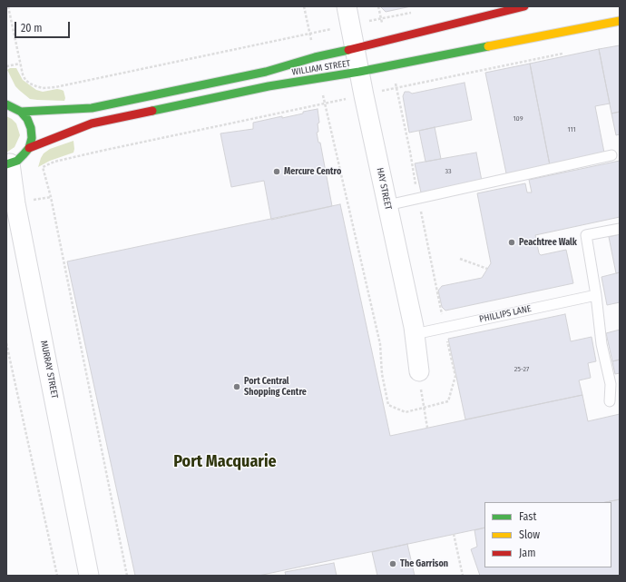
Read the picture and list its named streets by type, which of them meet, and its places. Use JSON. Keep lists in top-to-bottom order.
{
  "streets": {
    "street": ["WILLIAM STREET", "HAY STREET", "MURRAY STREET"],
    "lane": ["PHILLIPS LANE"]
  },
  "crossings": [
    ["WILLIAM STREET", "HAY STREET"],
    ["WILLIAM STREET", "MURRAY STREET"],
    ["HAY STREET", "PHILLIPS LANE"]
  ],
  "districts": ["Port Macquarie"],
  "places": [
    "Mercure Centro",
    "Peachtree Walk",
    "Port Central Shopping Centre",
    "The Garrison"
  ],
  "house_numbers": [
    "109",
    "111",
    "33",
    "25-27"
  ],
  "legend": ["Fast", "Slow", "Jam"],
  "scale_bar": "20 m"
}
